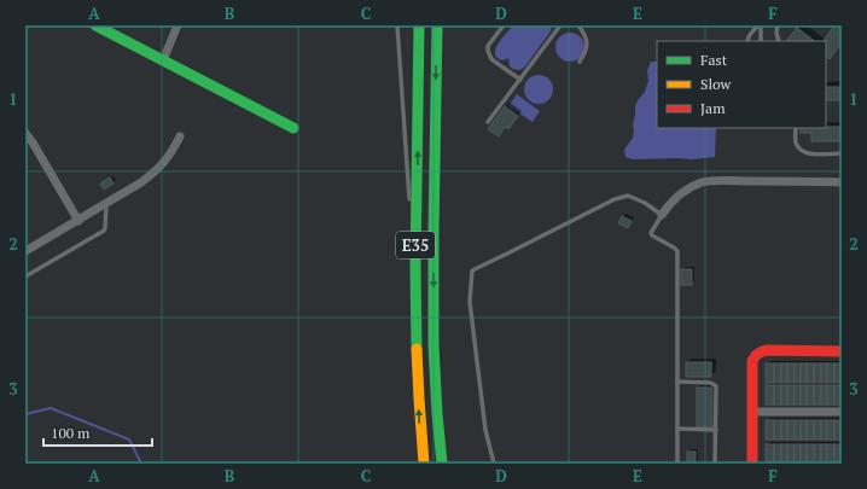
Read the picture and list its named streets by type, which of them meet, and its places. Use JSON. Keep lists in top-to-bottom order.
{
  "streets": {
    "main road": ["E35"]
  },
  "legend": ["Fast", "Slow", "Jam"],
  "scale_bar": "100 m",
  "grid": {
    "columns": [
      "A",
      "B",
      "C",
      "D",
      "E",
      "F"
    ],
    "rows": ["1", "2", "3"]
  }
}
